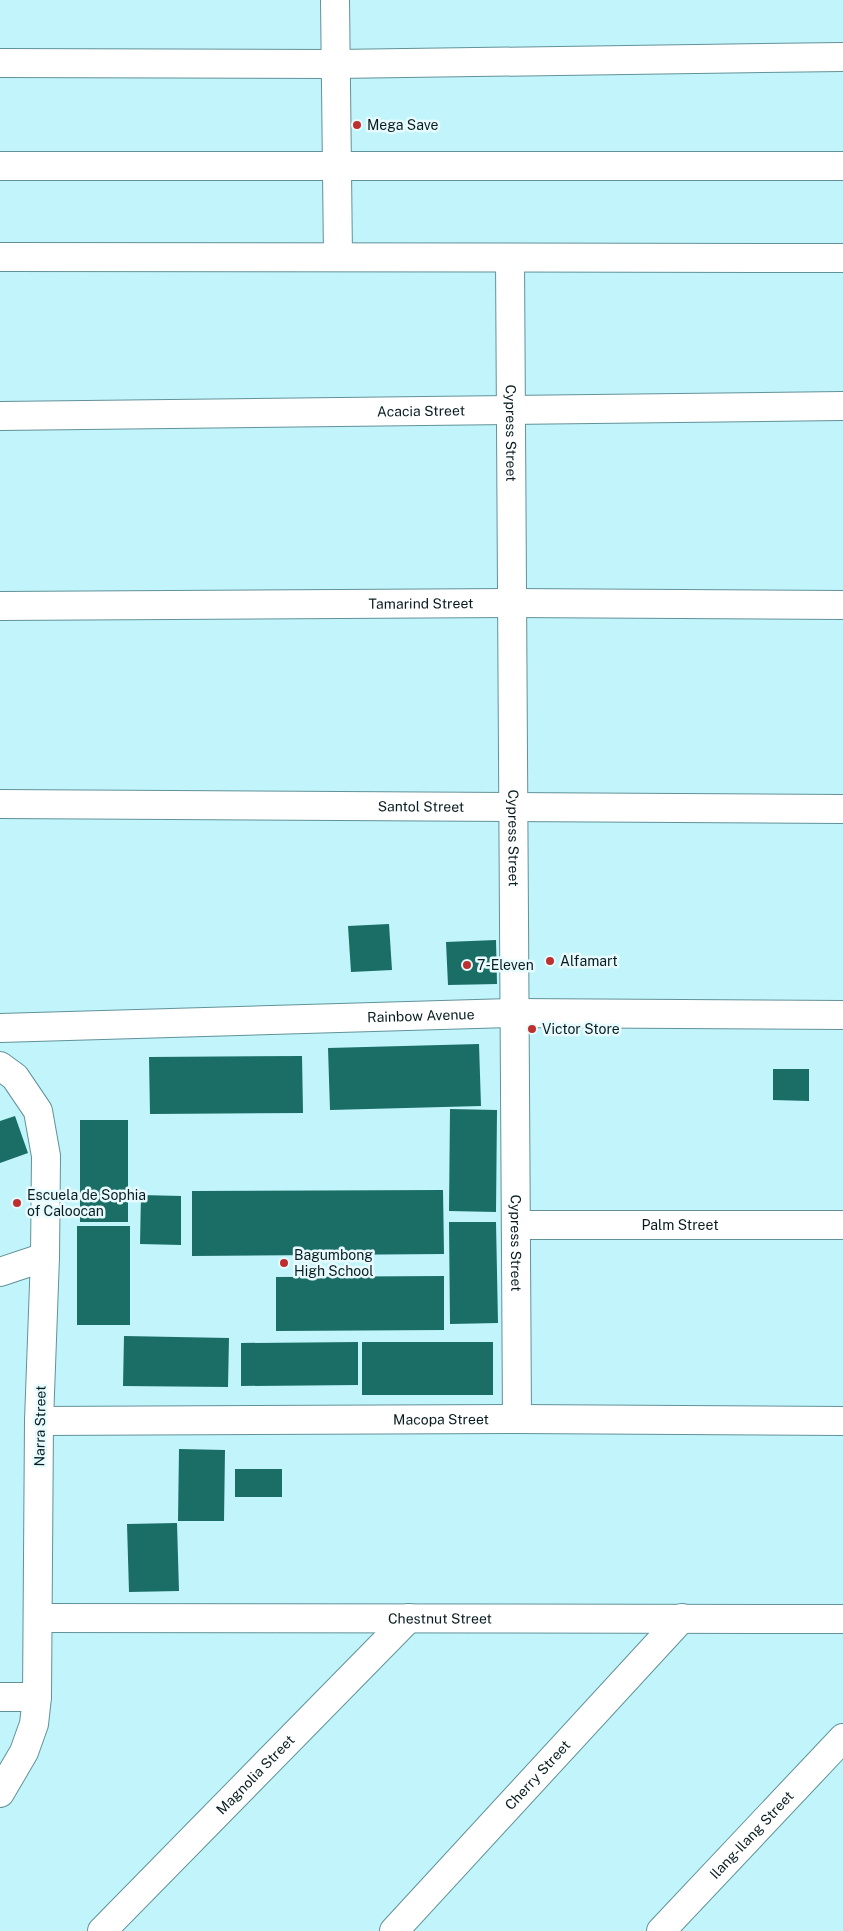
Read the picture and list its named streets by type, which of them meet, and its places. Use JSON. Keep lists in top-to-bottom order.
{
  "streets": {
    "street": [
      "Acacia Street",
      "Cypress Street",
      "Tamarind Street",
      "Santol Street",
      "Rainbow Avenue",
      "Palm Street",
      "Macopa Street",
      "Narra Street",
      "Chestnut Street",
      "Magnolia Street",
      "Cherry Street",
      "Ilang-Ilang Street"
    ]
  },
  "crossings": [
    ["Acacia Street", "Cypress Street"],
    ["Cypress Street", "Tamarind Street"],
    ["Cypress Street", "Santol Street"],
    ["Cypress Street", "Rainbow Avenue"],
    ["Cypress Street", "Palm Street"],
    ["Cypress Street", "Macopa Street"],
    ["Macopa Street", "Narra Street"],
    ["Narra Street", "Chestnut Street"],
    ["Chestnut Street", "Magnolia Street"],
    ["Chestnut Street", "Cherry Street"]
  ],
  "places": [
    "Mega Save",
    "Alfamart",
    "7-Eleven",
    "Victor Store",
    "Escuela de Sophia of Caloocan",
    "Bagumbong High School"
  ]
}
